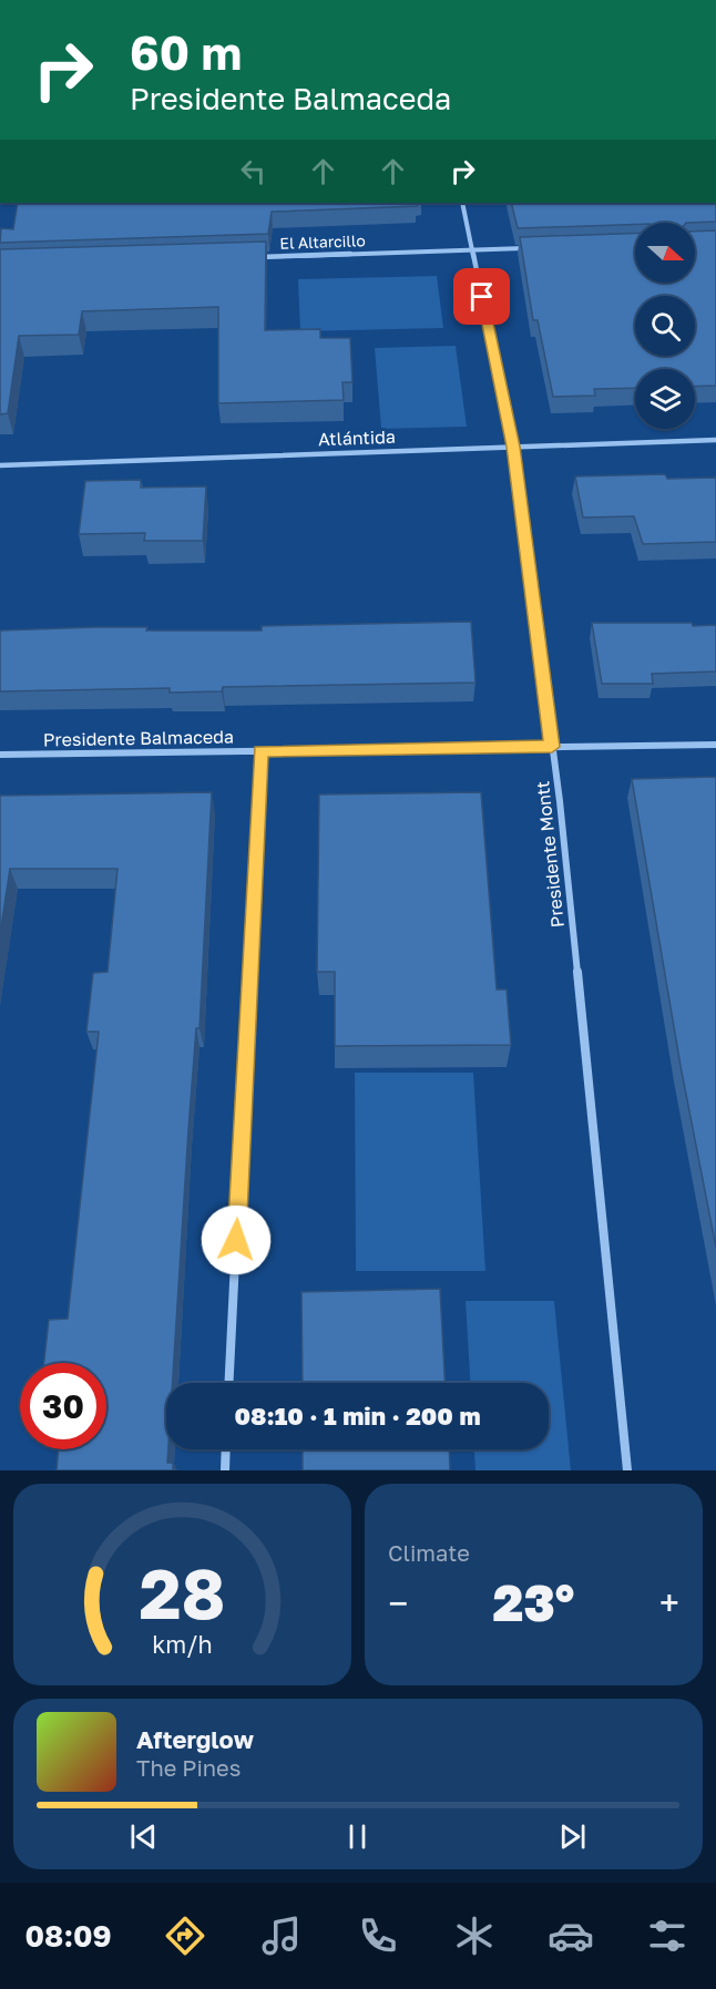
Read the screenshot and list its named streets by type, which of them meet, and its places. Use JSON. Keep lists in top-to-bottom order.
{
  "streets": {
    "street": [
      "El Altarcillo",
      "Atlántida",
      "Presidente Balmaceda",
      "Presidente Montt"
    ]
  },
  "crossings": [
    ["El Altarcillo", "Presidente Montt"],
    ["Atlántida", "Presidente Montt"],
    ["Presidente Balmaceda", "Presidente Montt"]
  ],
  "north": "right",
  "page": {
    "turn": ["60 m", "Presidente Balmaceda"],
    "limit": "30",
    "trip": "08:10 · 1 min · 200 m",
    "tile": "Climate",
    "heat": ["−", "23°", "+"],
    "song": ["Afterglow", "The Pines"],
    "tabs": "08:09",
    "gauge": ["28", "km/h"]
  }
}
